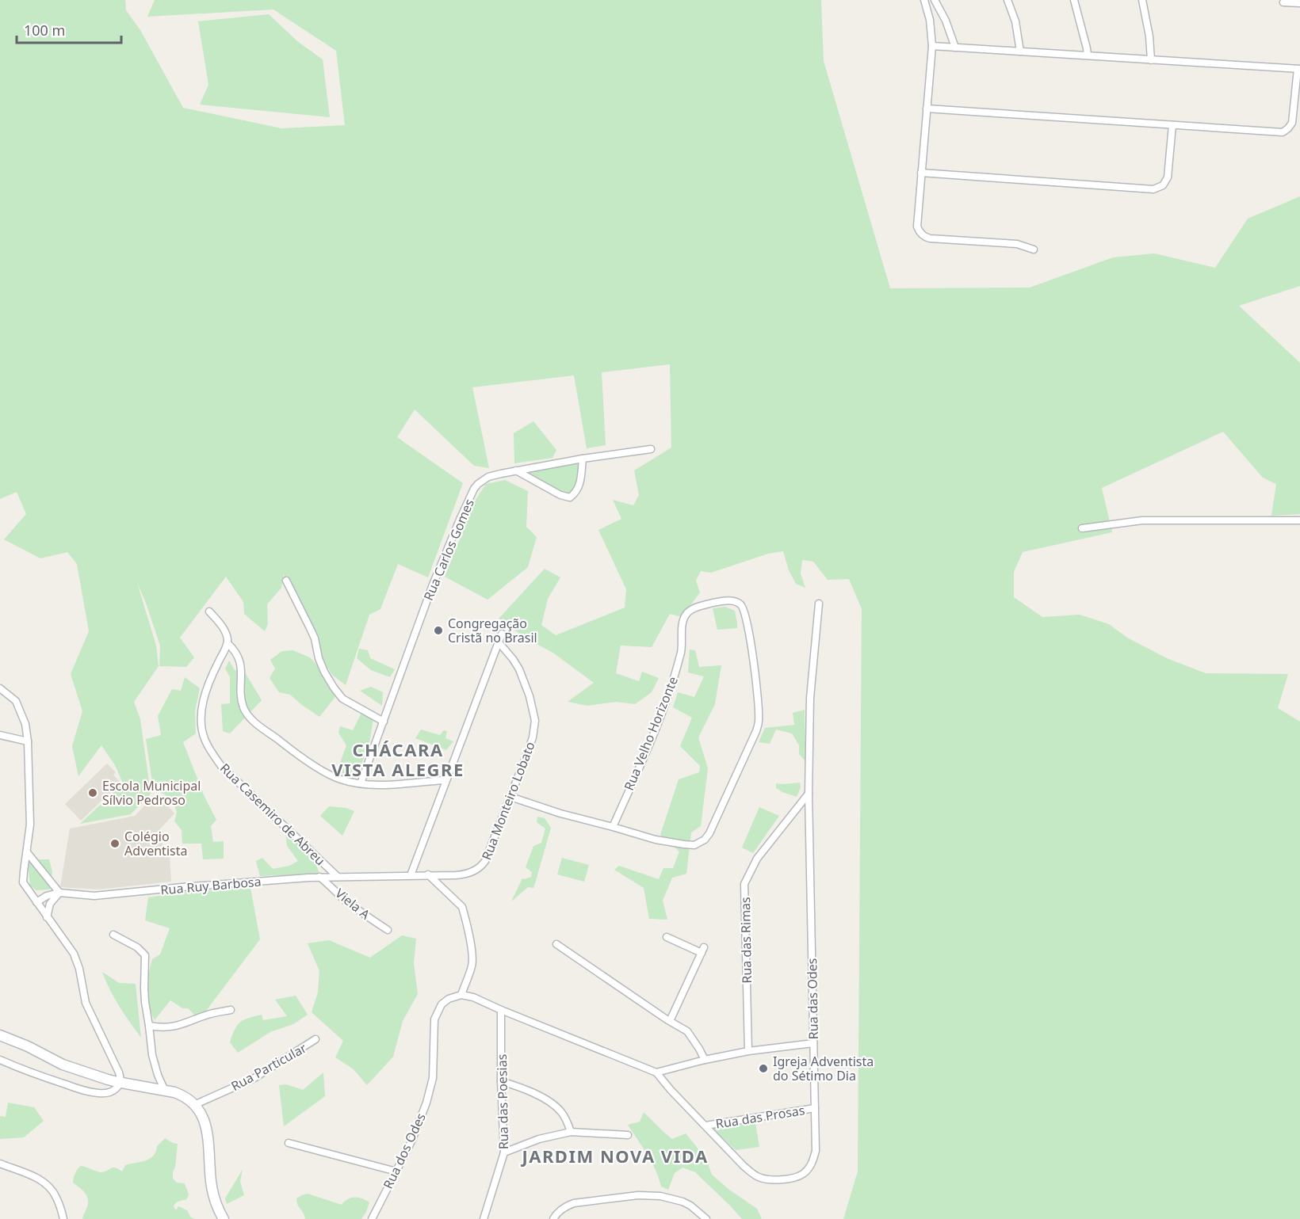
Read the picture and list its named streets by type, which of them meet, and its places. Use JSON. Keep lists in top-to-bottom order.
{
  "streets": {
    "street": [
      "Rua Carlos Gomes",
      "Rua Velho Horizonte",
      "Rua Monteiro Lobato",
      "Rua Casemiro de Abreu",
      "Rua Ruy Barbosa",
      "Viela A",
      "Rua das Rimas",
      "Rua das Odes",
      "Rua Particular",
      "Rua das Poesias",
      "Rua das Prosas",
      "Rua dos Odes"
    ]
  },
  "crossings": [
    ["Rua Velho Horizonte", "Rua Monteiro Lobato"],
    ["Rua Monteiro Lobato", "Rua Ruy Barbosa"],
    ["Rua Casemiro de Abreu", "Rua Ruy Barbosa"],
    ["Rua Ruy Barbosa", "Viela A"],
    ["Rua das Rimas", "Rua das Odes"],
    ["Rua das Odes", "Rua das Poesias"],
    ["Rua das Odes", "Rua das Prosas"]
  ],
  "districts": ["CHÁCARA VISTA ALEGRE", "JARDIM NOVA VIDA"],
  "places": [
    "Congregação Cristã no Brasil",
    "Escola Municipal Sílvio Pedroso",
    "Colégio Adventista",
    "Igreja Adventista do Sétimo Dia"
  ],
  "scale_bar": "100 m"
}
